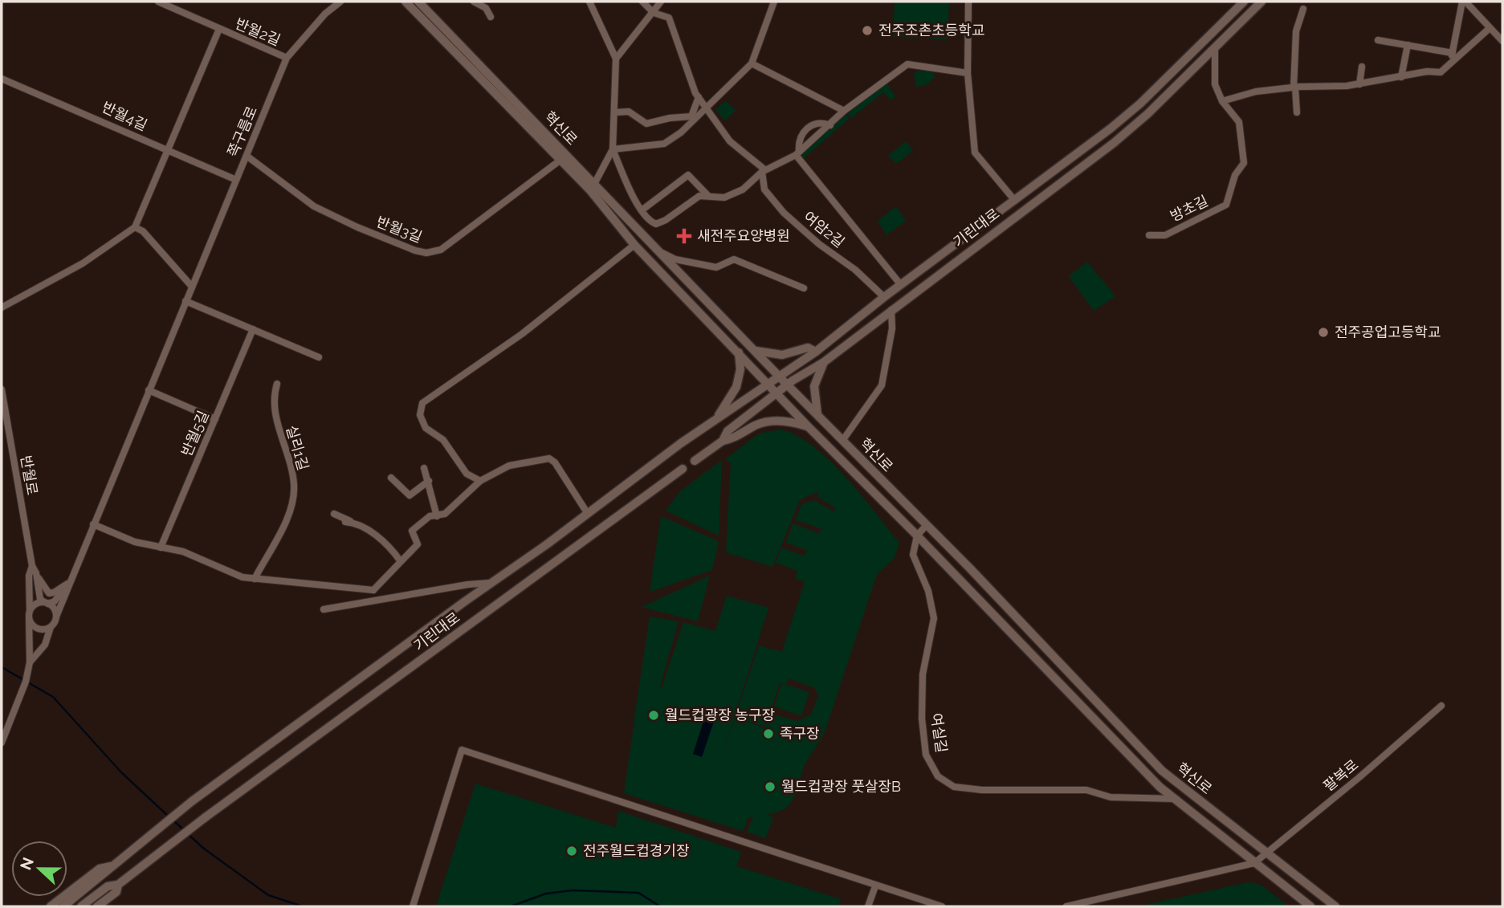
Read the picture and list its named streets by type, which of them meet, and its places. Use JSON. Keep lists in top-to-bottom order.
{
  "streets": {
    "street": [
      "반월2길",
      "반월4길",
      "혁신로",
      "쪽구름로",
      "방초길",
      "기린대로",
      "반월3길",
      "여암2길",
      "반월5길",
      "실리1길",
      "반월로",
      "여실길",
      "팔복로"
    ]
  },
  "crossings": [
    ["반월2길", "쪽구름로"],
    ["반월4길", "쪽구름로"],
    ["혁신로", "기린대로"],
    ["혁신로", "반월3길"],
    ["혁신로", "여실길"],
    ["혁신로", "팔복로"],
    ["쪽구름로", "반월3길"],
    ["방초길", "기린대로"],
    ["기린대로", "여암2길"]
  ],
  "places": {
    "other": [
      "전주조촌초등학교",
      "전주공업고등학교",
      "월드컵광장 농구장",
      "족구장",
      "월드컵광장 풋살장B",
      "전주월드컵경기장"
    ],
    "health": ["새전주요양병원"]
  },
  "north": "left"
}
